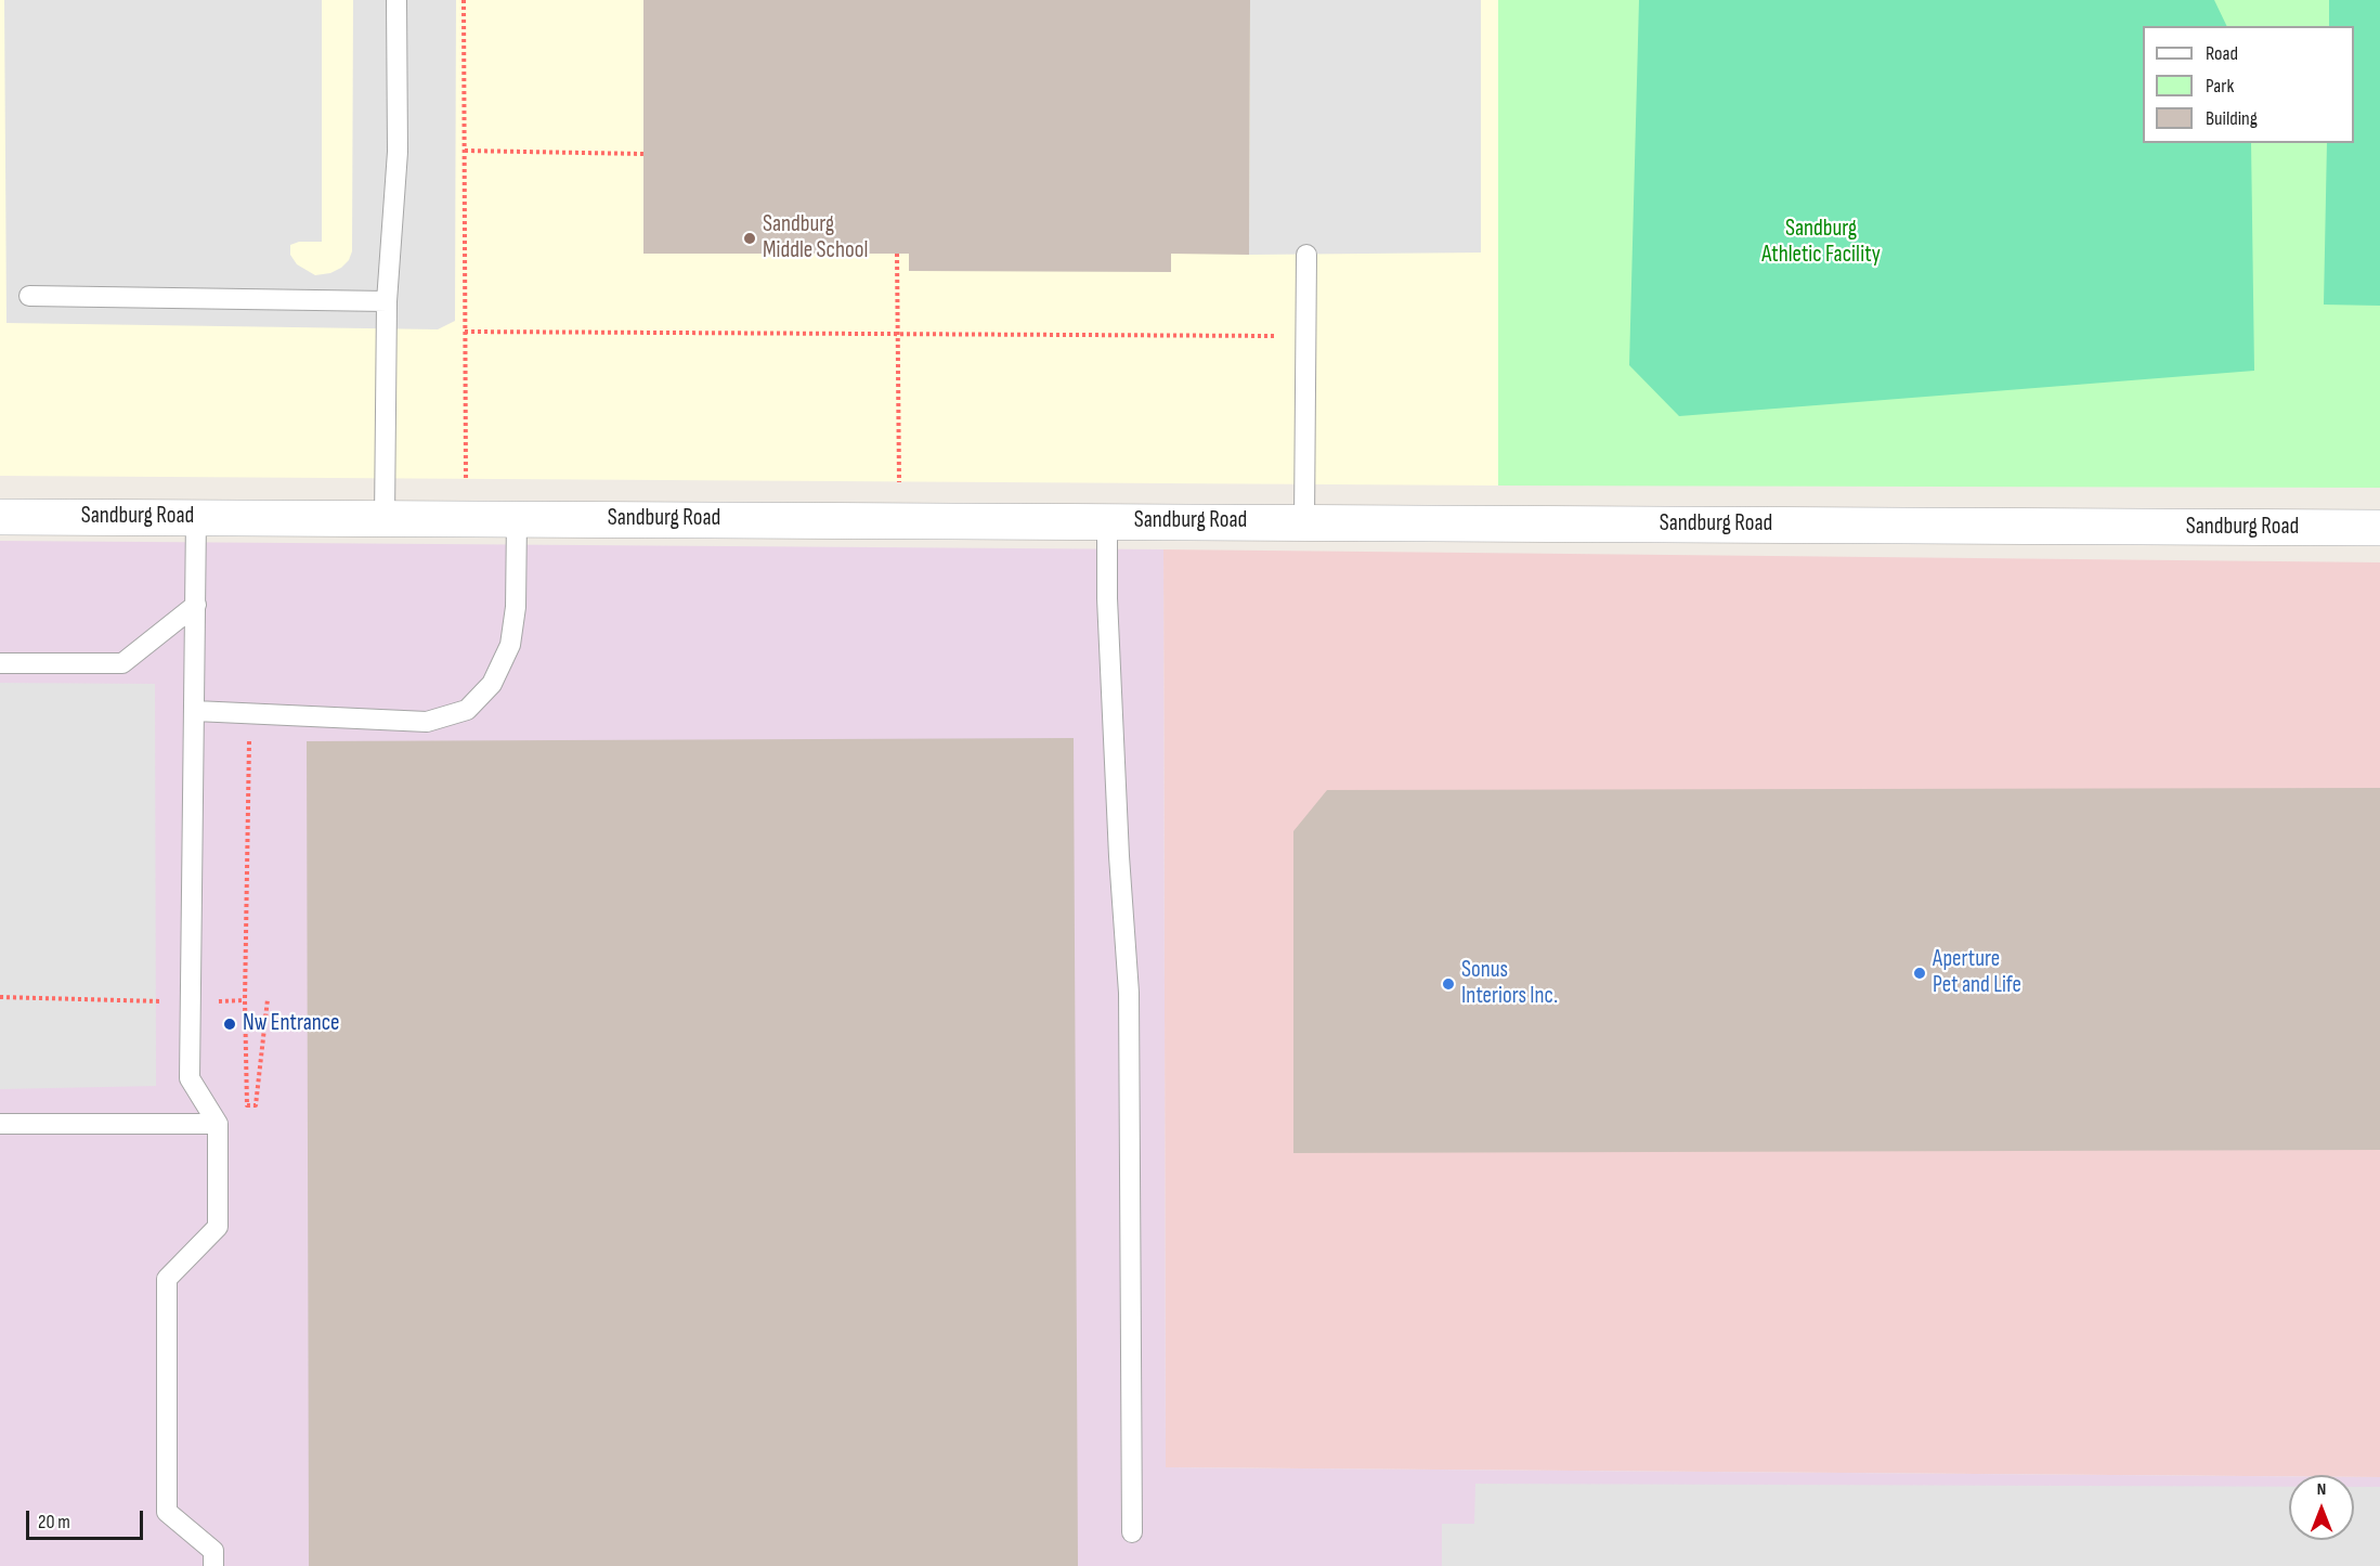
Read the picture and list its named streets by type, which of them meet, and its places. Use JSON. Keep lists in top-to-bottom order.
{
  "streets": {
    "street": ["Sandburg Road"]
  },
  "parks": ["Sandburg Athletic Facility"],
  "places": [
    "Sandburg Middle School",
    "Aperture Pet and Life",
    "Sonus Interiors Inc.",
    "Nw Entrance"
  ],
  "legend": ["Road", "Park", "Building"],
  "scale_bar": "20 m",
  "north": "top"
}
